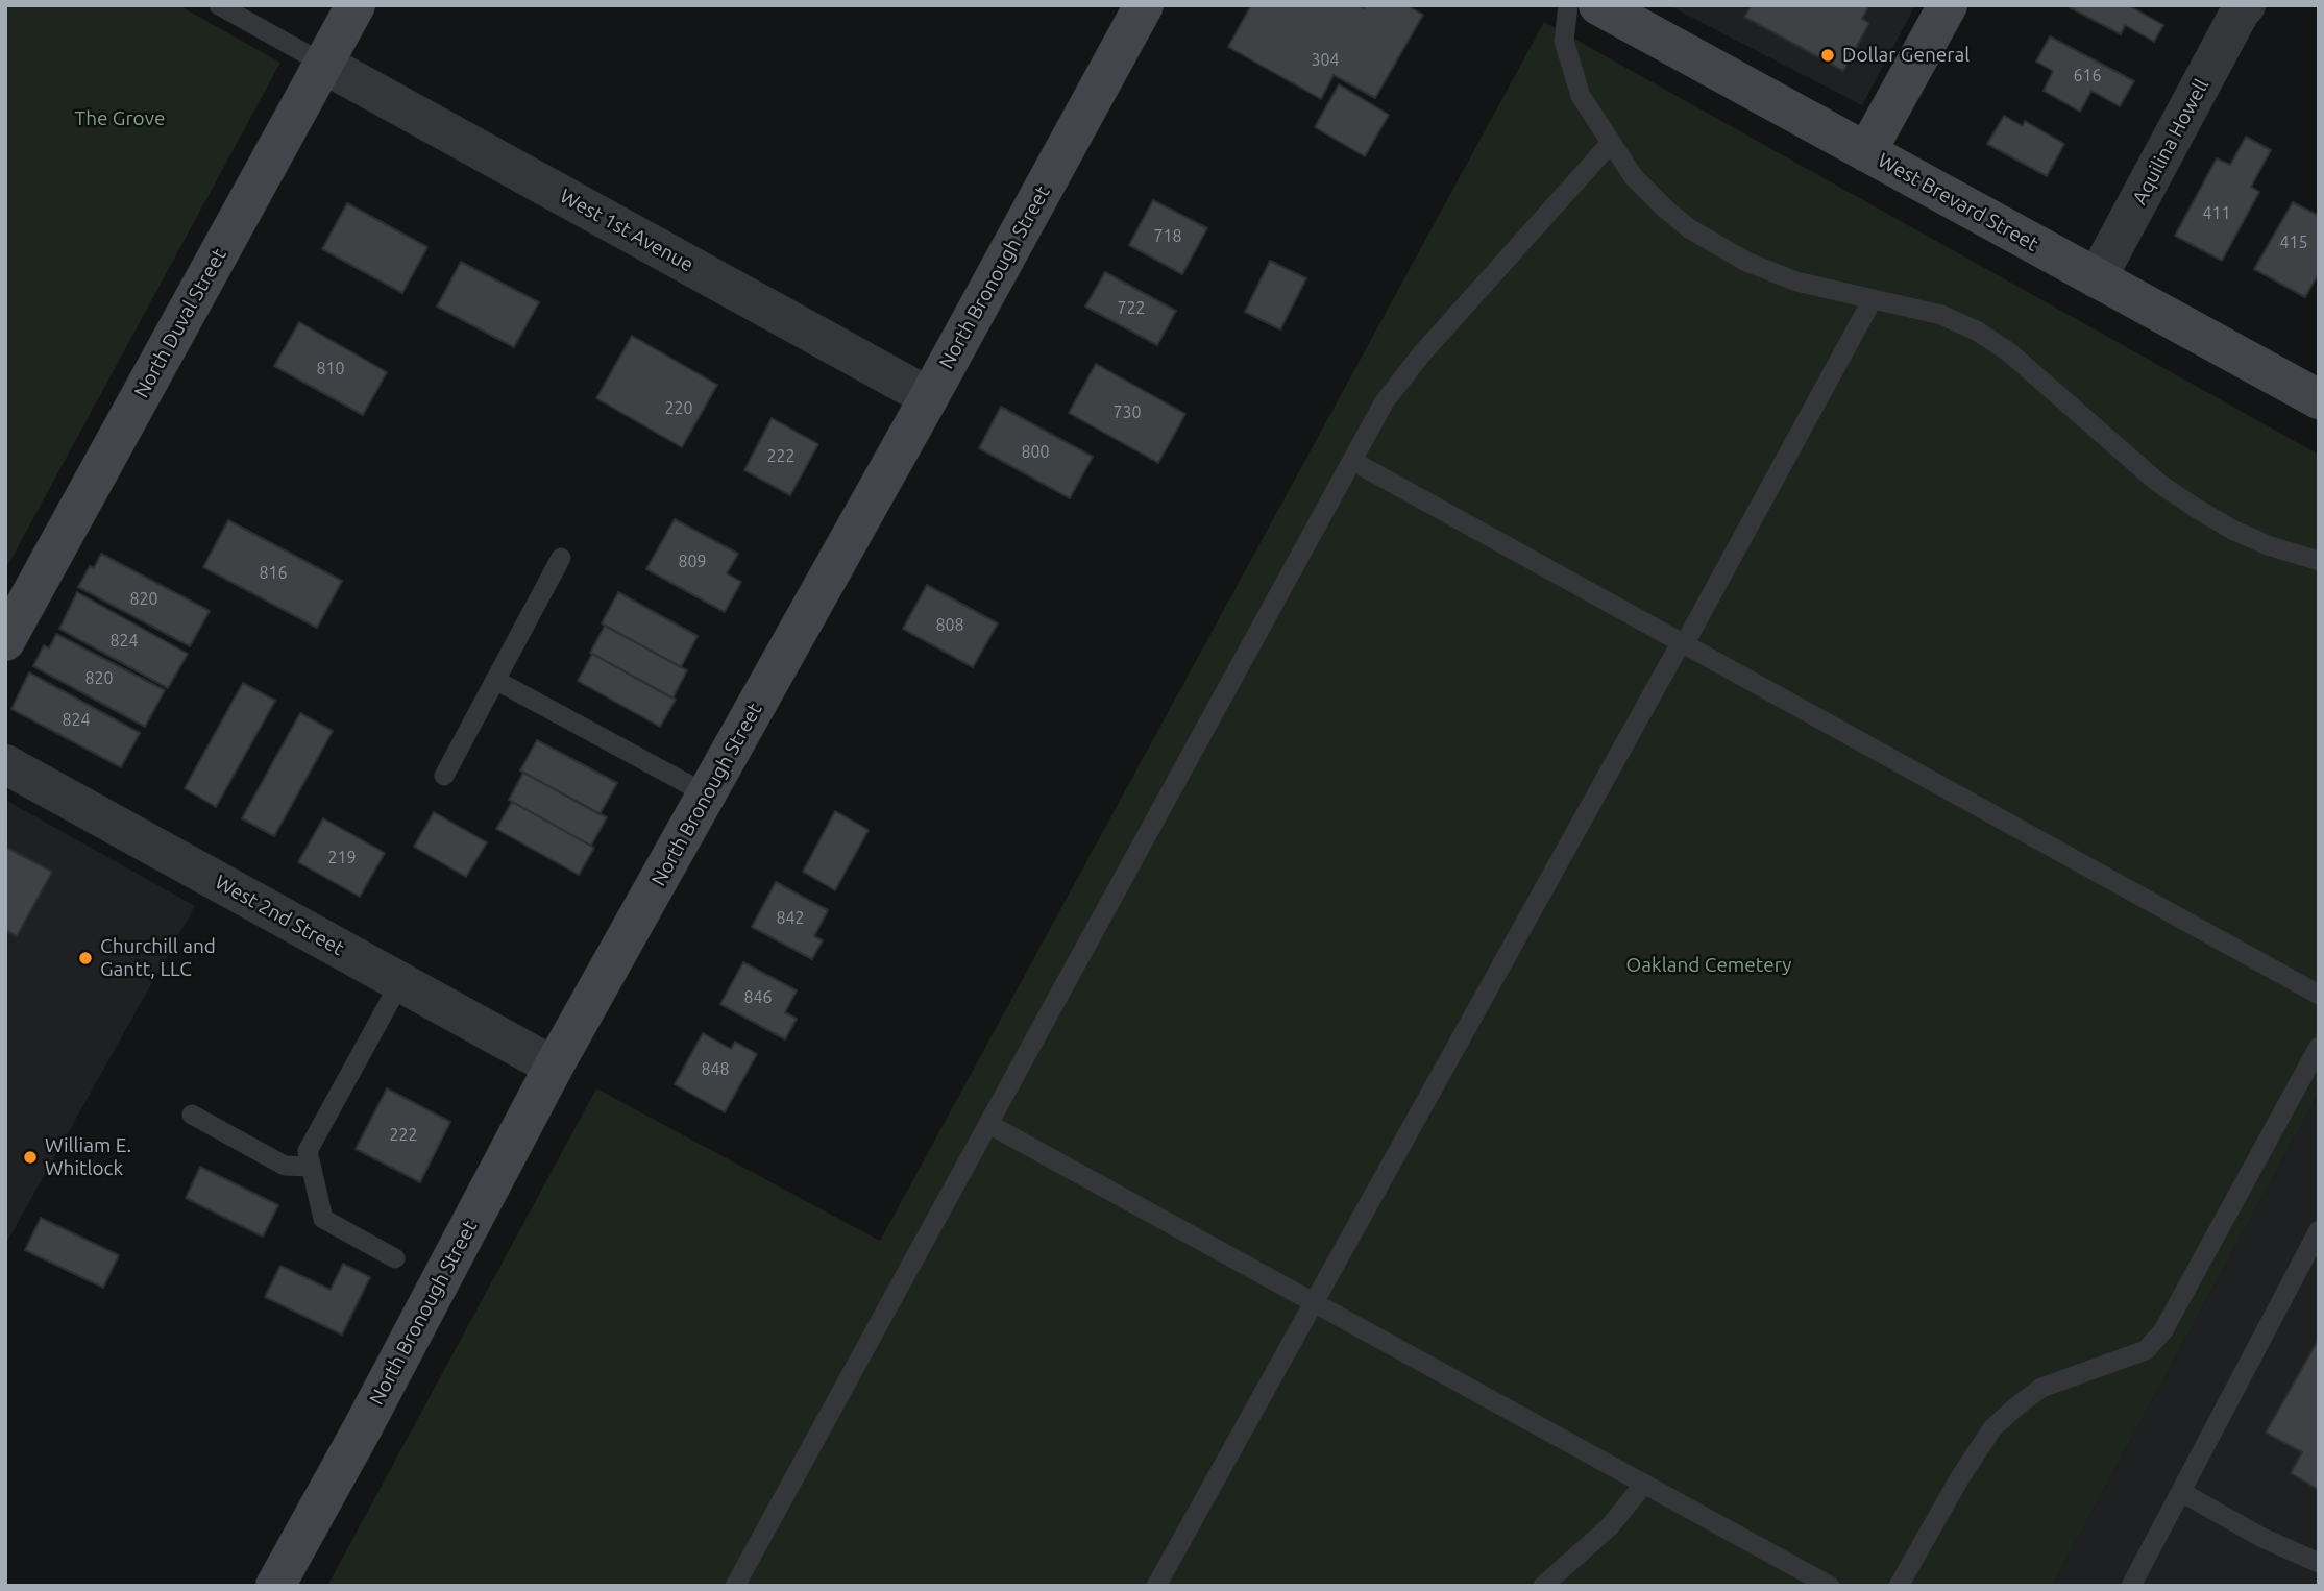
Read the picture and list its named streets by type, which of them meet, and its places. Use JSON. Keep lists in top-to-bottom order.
{
  "streets": {
    "main road": ["West Brevard Street", "North Bronough Street", "North Duval Street"],
    "street": ["Aquilina Howell", "West 1st Avenue", "West 2nd Street"]
  },
  "crossings": [
    ["Aquilina Howell", "West Brevard Street"],
    ["West 1st Avenue", "North Bronough Street"],
    ["West 1st Avenue", "North Duval Street"],
    ["North Bronough Street", "West 2nd Street"]
  ],
  "parks": ["The Grove", "Oakland Cemetery"],
  "places": ["Dollar General", "Churchill and Gantt, LLC", "William E. Whitlock"],
  "house_numbers": [
    "304",
    "616",
    "411",
    "718",
    "415",
    "722",
    "810",
    "220",
    "730",
    "800",
    "222",
    "809",
    "816",
    "820",
    "808",
    "824",
    "820",
    "824",
    "219",
    "842",
    "846",
    "848",
    "222"
  ]
}
